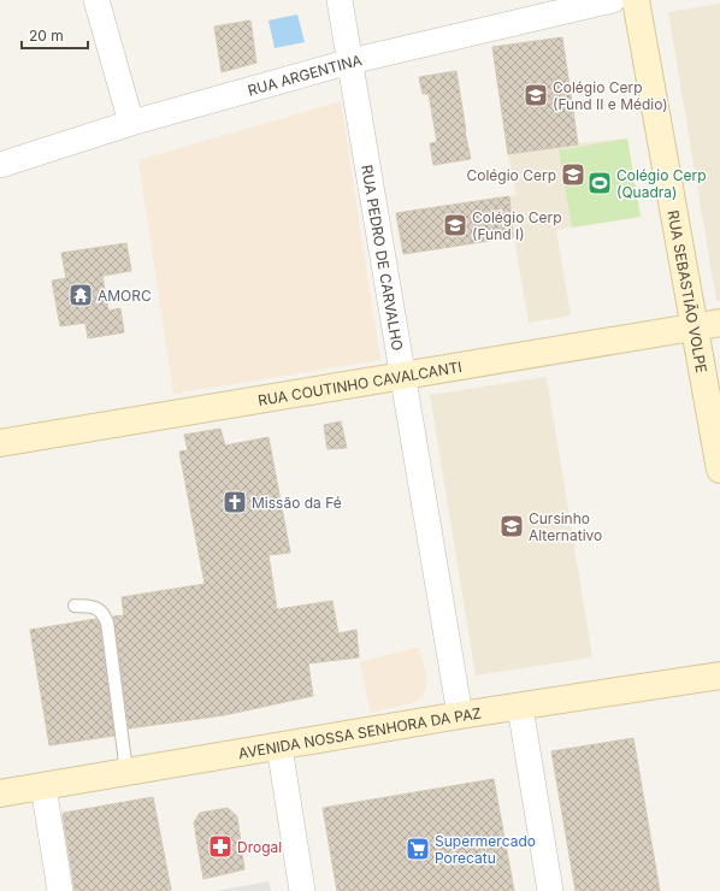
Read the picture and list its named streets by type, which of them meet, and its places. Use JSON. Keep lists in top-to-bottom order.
{
  "streets": {
    "main road": ["RUA SEBASTIÃO VOLPE", "RUA COUTINHO CAVALCANTI", "AVENIDA NOSSA SENHORA DA PAZ"],
    "street": ["RUA ARGENTINA", "RUA PEDRO DE CARVALHO"]
  },
  "crossings": [
    ["RUA ARGENTINA", "RUA PEDRO DE CARVALHO"],
    ["RUA PEDRO DE CARVALHO", "RUA COUTINHO CAVALCANTI"],
    ["RUA PEDRO DE CARVALHO", "AVENIDA NOSSA SENHORA DA PAZ"],
    ["RUA SEBASTIÃO VOLPE", "RUA COUTINHO CAVALCANTI"]
  ],
  "places": {
    "school or university": [
      "Colégio Cerp (Fund II e Médio)",
      "Colégio Cerp",
      "Colégio Cerp (Fund I)",
      "Cursinho Alternativo"
    ],
    "sports": ["Colégio Cerp (Quadra)"],
    "temple": ["AMORC"],
    "church": ["Missão da Fé"],
    "pharmacy": ["Drogal"],
    "supermarket": ["Supermercado Porecatu"]
  },
  "scale_bar": "20 m"
}
